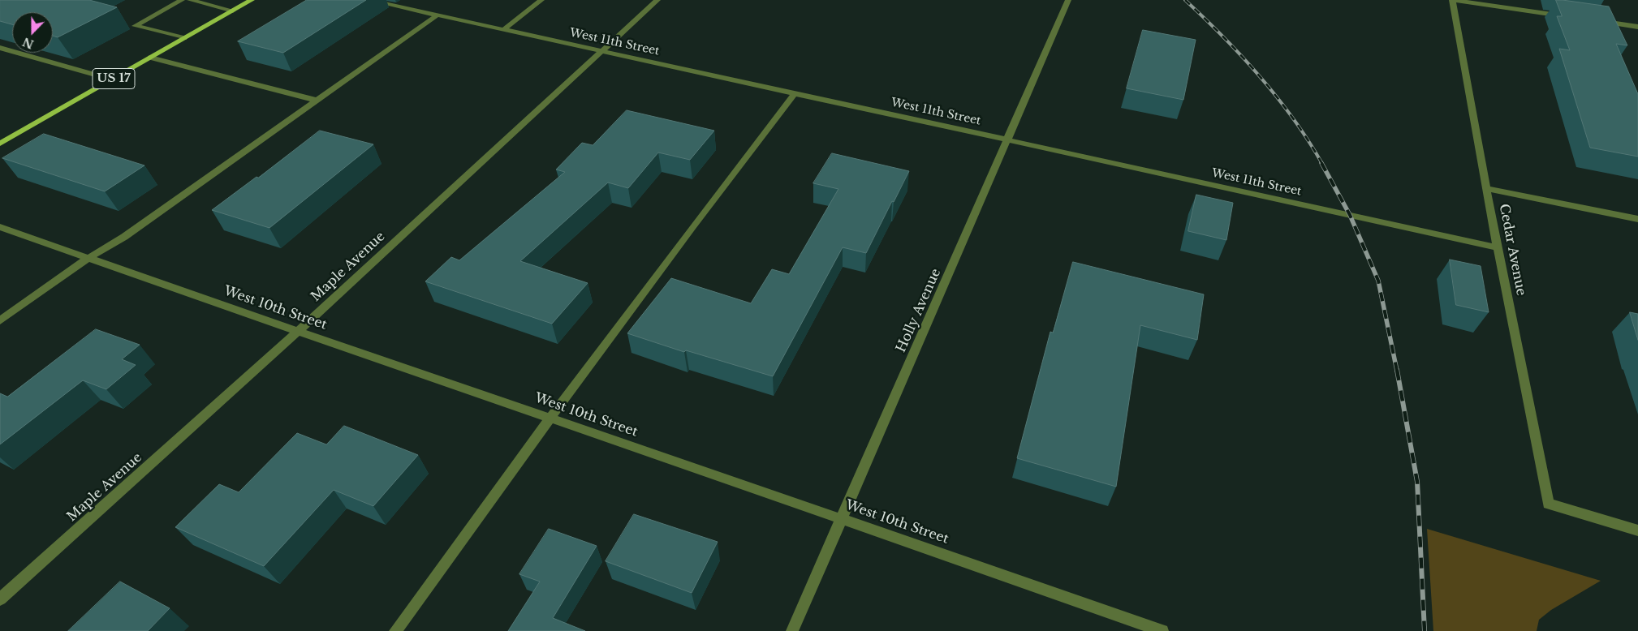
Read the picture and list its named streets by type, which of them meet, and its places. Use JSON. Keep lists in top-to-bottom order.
{
  "streets": {
    "main road": ["US 17"],
    "street": [
      "West 11th Street",
      "Cedar Avenue",
      "Maple Avenue",
      "West 10th Street",
      "Holly Avenue"
    ]
  },
  "crossings": [
    ["West 11th Street", "Cedar Avenue"],
    ["West 11th Street", "Maple Avenue"],
    ["West 11th Street", "Holly Avenue"],
    ["Maple Avenue", "West 10th Street"],
    ["West 10th Street", "Holly Avenue"]
  ],
  "north": "bottom"
}
